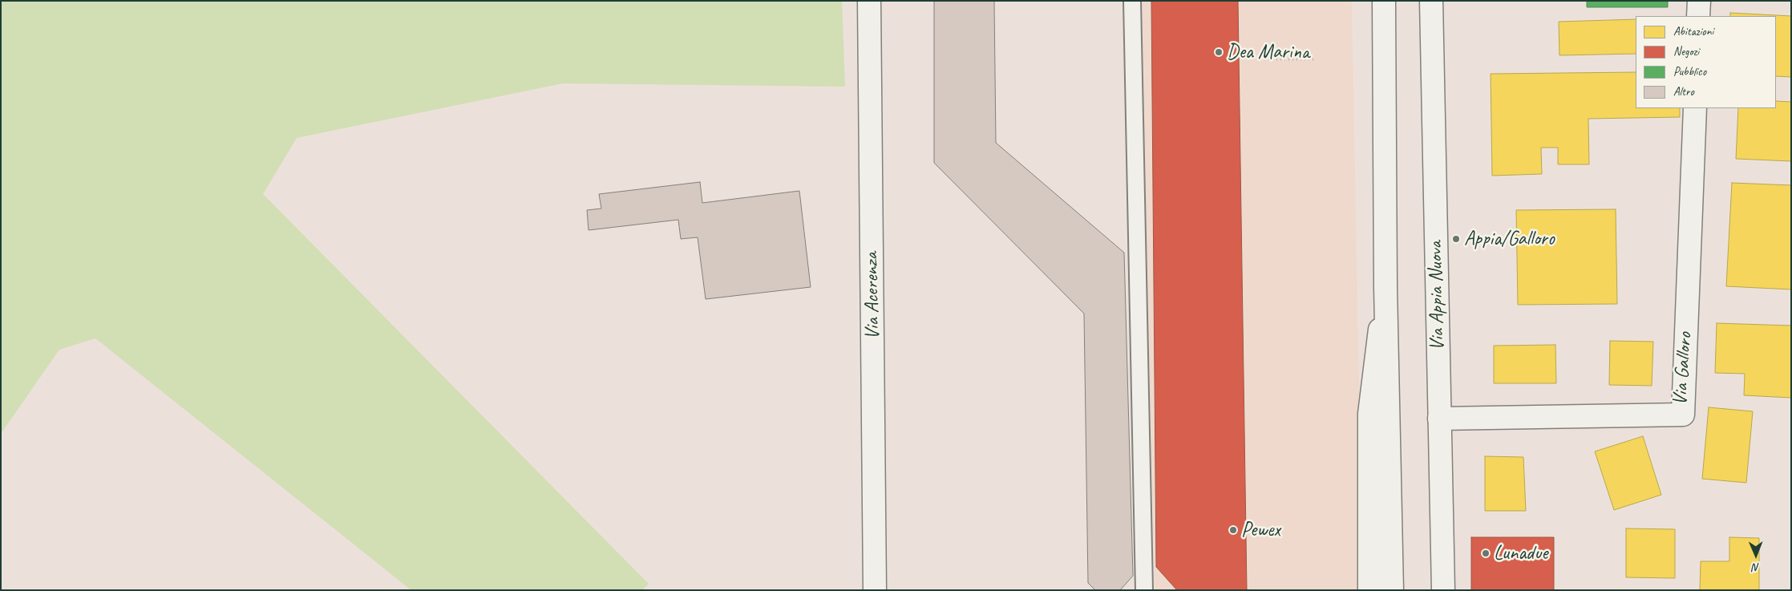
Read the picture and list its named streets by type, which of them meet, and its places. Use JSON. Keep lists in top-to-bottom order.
{
  "streets": {
    "street": ["Via Acerenza", "Via Appia Nuova", "Via Galloro"]
  },
  "crossings": [
    ["Via Appia Nuova", "Via Galloro"]
  ],
  "places": [
    "Dea Marina",
    "Appia/Galloro",
    "Pewex",
    "Lunadue"
  ],
  "legend": [
    "Abitazioni",
    "Negozi",
    "Pubblico",
    "Altro"
  ],
  "north": "bottom"
}
